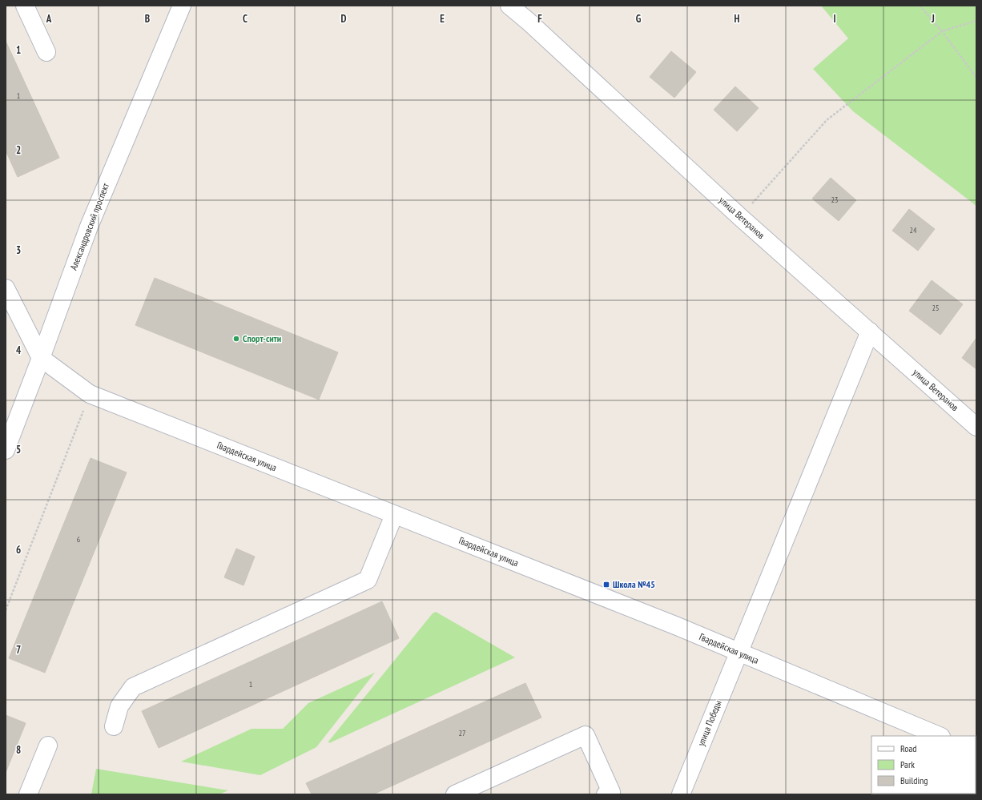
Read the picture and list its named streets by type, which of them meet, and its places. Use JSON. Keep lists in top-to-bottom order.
{
  "streets": {
    "street": [
      "улица Ветеранов",
      "Александровский проспект",
      "Гвардейская улица",
      "улица Победы"
    ]
  },
  "crossings": [
    ["улица Ветеранов", "улица Победы"],
    ["Александровский проспект", "Гвардейская улица"],
    ["Гвардейская улица", "улица Победы"]
  ],
  "places": {
    "other": ["Спорт-сити"],
    "transit": ["Школа №45"]
  },
  "house_numbers": [
    "1",
    "23",
    "24",
    "25",
    "6",
    "1",
    "27"
  ],
  "legend": ["Road", "Park", "Building"],
  "grid": {
    "columns": [
      "A",
      "B",
      "C",
      "D",
      "E",
      "F",
      "G",
      "H",
      "I",
      "J"
    ],
    "rows": [
      "1",
      "2",
      "3",
      "4",
      "5",
      "6",
      "7",
      "8"
    ]
  }
}
